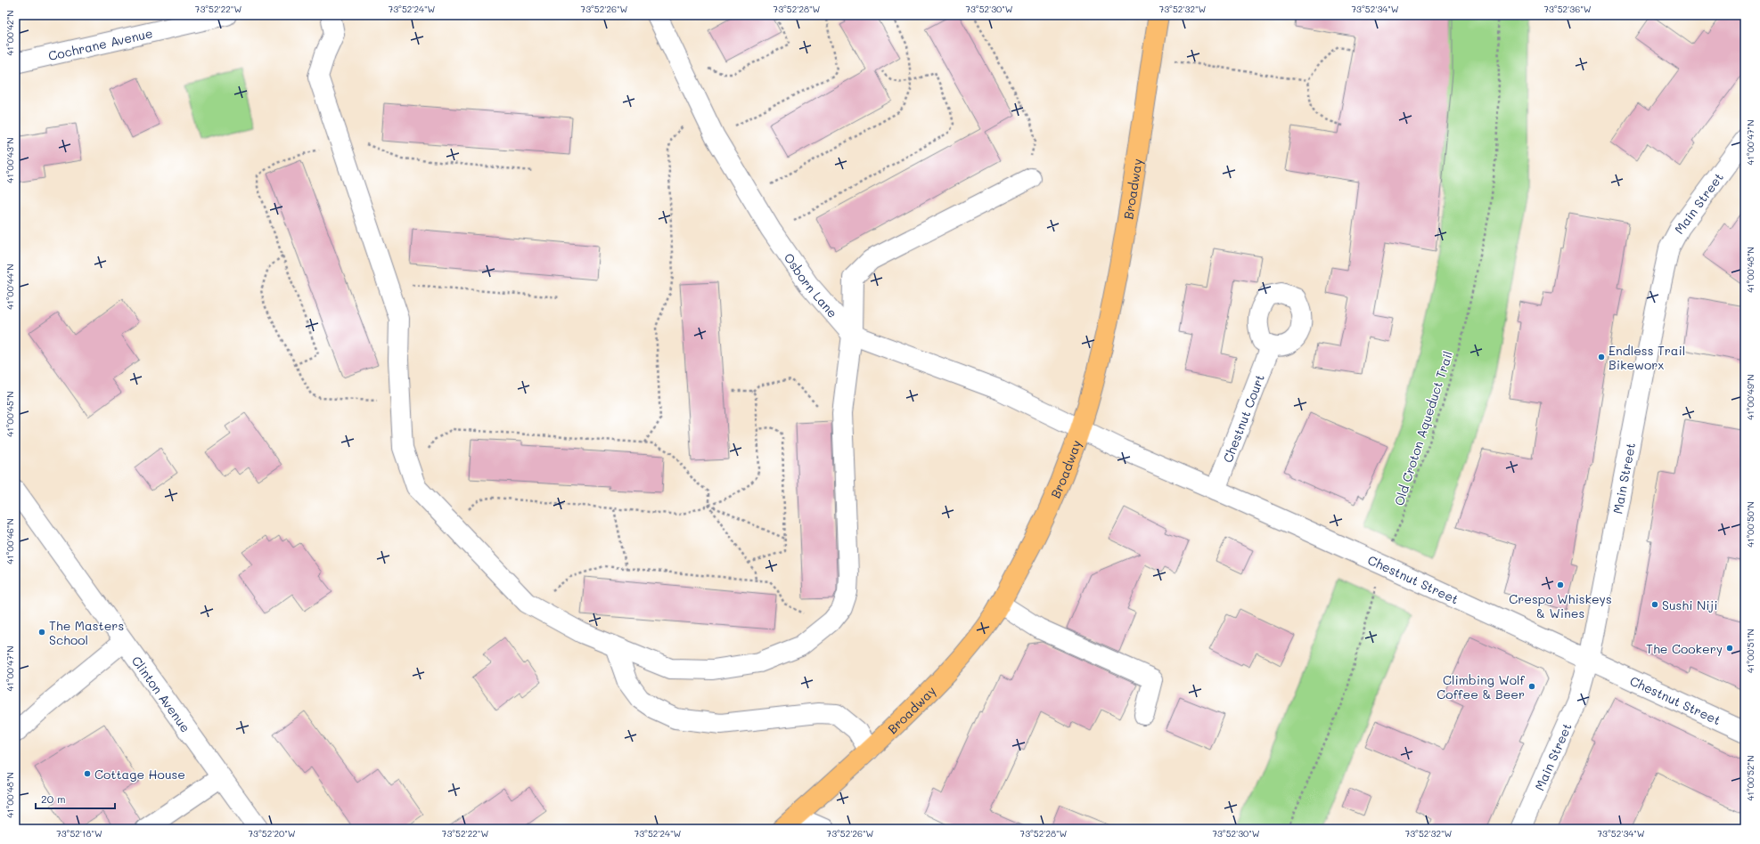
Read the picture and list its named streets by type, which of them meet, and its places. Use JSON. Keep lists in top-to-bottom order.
{
  "streets": {
    "main road": ["Broadway"],
    "street": [
      "Cochrane Avenue",
      "Main Street",
      "Osborn Lane",
      "Chestnut Court",
      "Chestnut Street",
      "Clinton Avenue"
    ],
    "path": ["Old Croton Aqueduct Trail"]
  },
  "crossings": [
    ["Broadway", "Osborn Lane"],
    ["Broadway", "Chestnut Street"],
    ["Main Street", "Chestnut Street"],
    ["Osborn Lane", "Chestnut Street"],
    ["Chestnut Court", "Chestnut Street"],
    ["Old Croton Aqueduct Trail", "Chestnut Street"]
  ],
  "places": [
    "Endless Trail Bikeworx",
    "Crespo Whiskeys & Wines",
    "Sushi Niji",
    "The Masters School",
    "The Cookery",
    "Climbing Wolf Coffee & Beer",
    "Cottage House"
  ],
  "scale_bar": "20 m",
  "coordinates": [
    "73°52'22\"W",
    "73°52'24\"W",
    "73°52'26\"W",
    "73°52'28\"W",
    "73°52'30\"W",
    "73°52'32\"W",
    "73°52'34\"W",
    "73°52'36\"W",
    "41°00'42\"N",
    "41°00'47\"N",
    "41°00'43\"N",
    "41°00'48\"N",
    "41°00'44\"N",
    "41°00'49\"N",
    "41°00'45\"N",
    "41°00'50\"N",
    "41°00'46\"N",
    "41°00'51\"N",
    "41°00'52\"N",
    "73°52'18\"W",
    "73°52'20\"W"
  ]
}
